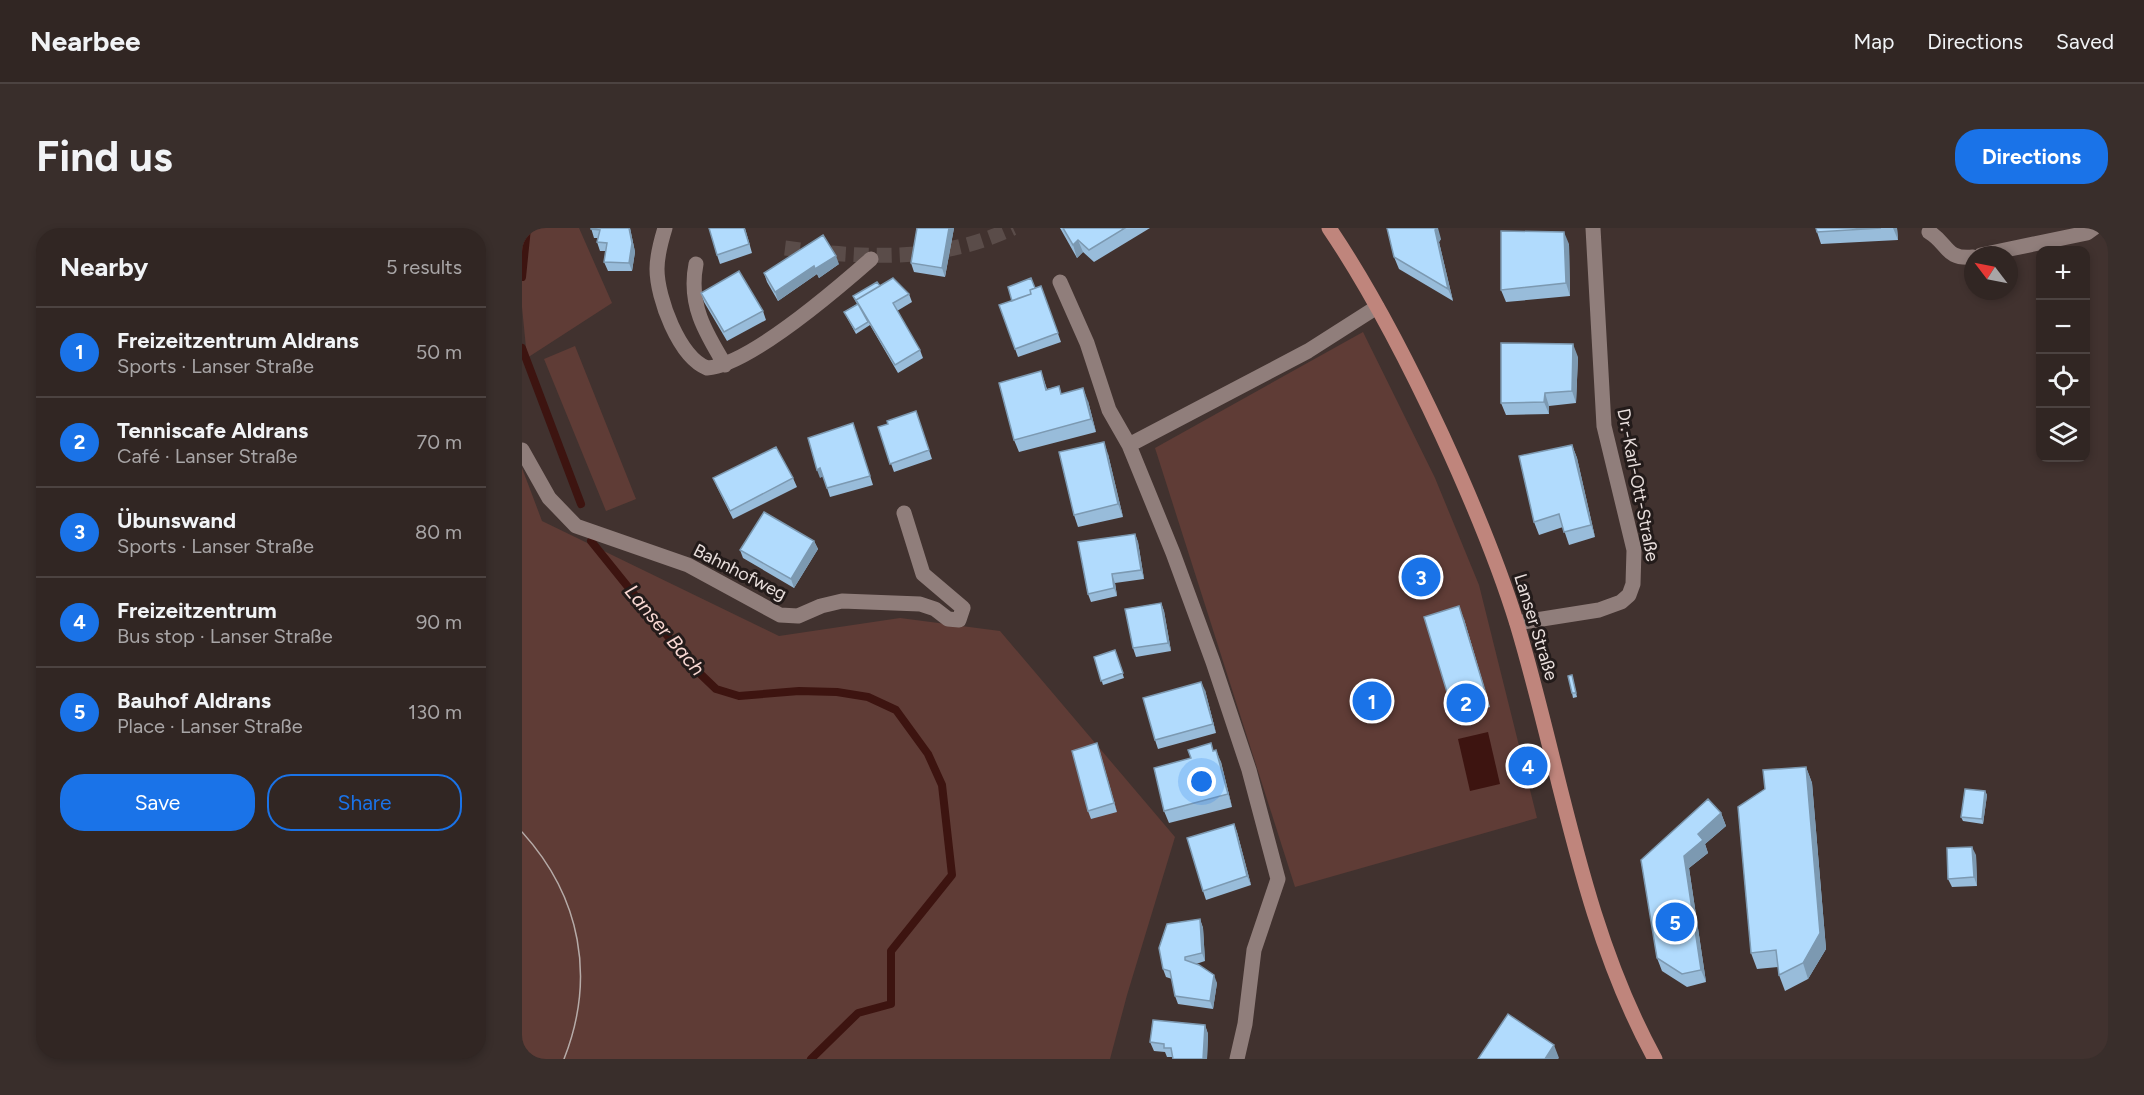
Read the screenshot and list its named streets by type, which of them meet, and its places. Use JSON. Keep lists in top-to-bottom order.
{
  "streets": {
    "main road": ["Lanser Straße"],
    "street": ["Dr.-Karl-Ott-Straße", "Bahnhofweg"]
  },
  "crossings": [
    ["Dr.-Karl-Ott-Straße", "Lanser Straße"]
  ],
  "water": ["Lanser Bach"],
  "north": "top left",
  "page": {
    "header": "Nearbee",
    "nav": ["Map", "Directions", "Saved"],
    "buttons": [
      "Directions",
      ["Save", "Share"]
    ],
    "title": "Find us",
    "heading": ["Nearby", "5 results"],
    "map_buttons": ["+", "−"],
    "list": [
      {
        "mark": "1",
        "name": "Freizeitzentrum Aldrans",
        "note": "Sports · Lanser Straße",
        "value": "50 m"
      },
      {
        "mark": "2",
        "name": "Tenniscafe Aldrans",
        "note": "Café · Lanser Straße",
        "value": "70 m"
      },
      {
        "mark": "3",
        "name": "Übunswand",
        "note": "Sports · Lanser Straße",
        "value": "80 m"
      },
      {
        "mark": "4",
        "name": "Freizeitzentrum",
        "note": "Bus stop · Lanser Straße",
        "value": "90 m"
      },
      {
        "mark": "5",
        "name": "Bauhof Aldrans",
        "note": "Place · Lanser Straße",
        "value": "130 m"
      }
    ],
    "pins": [
      "3",
      "1",
      "2",
      "4",
      "5"
    ]
  }
}
